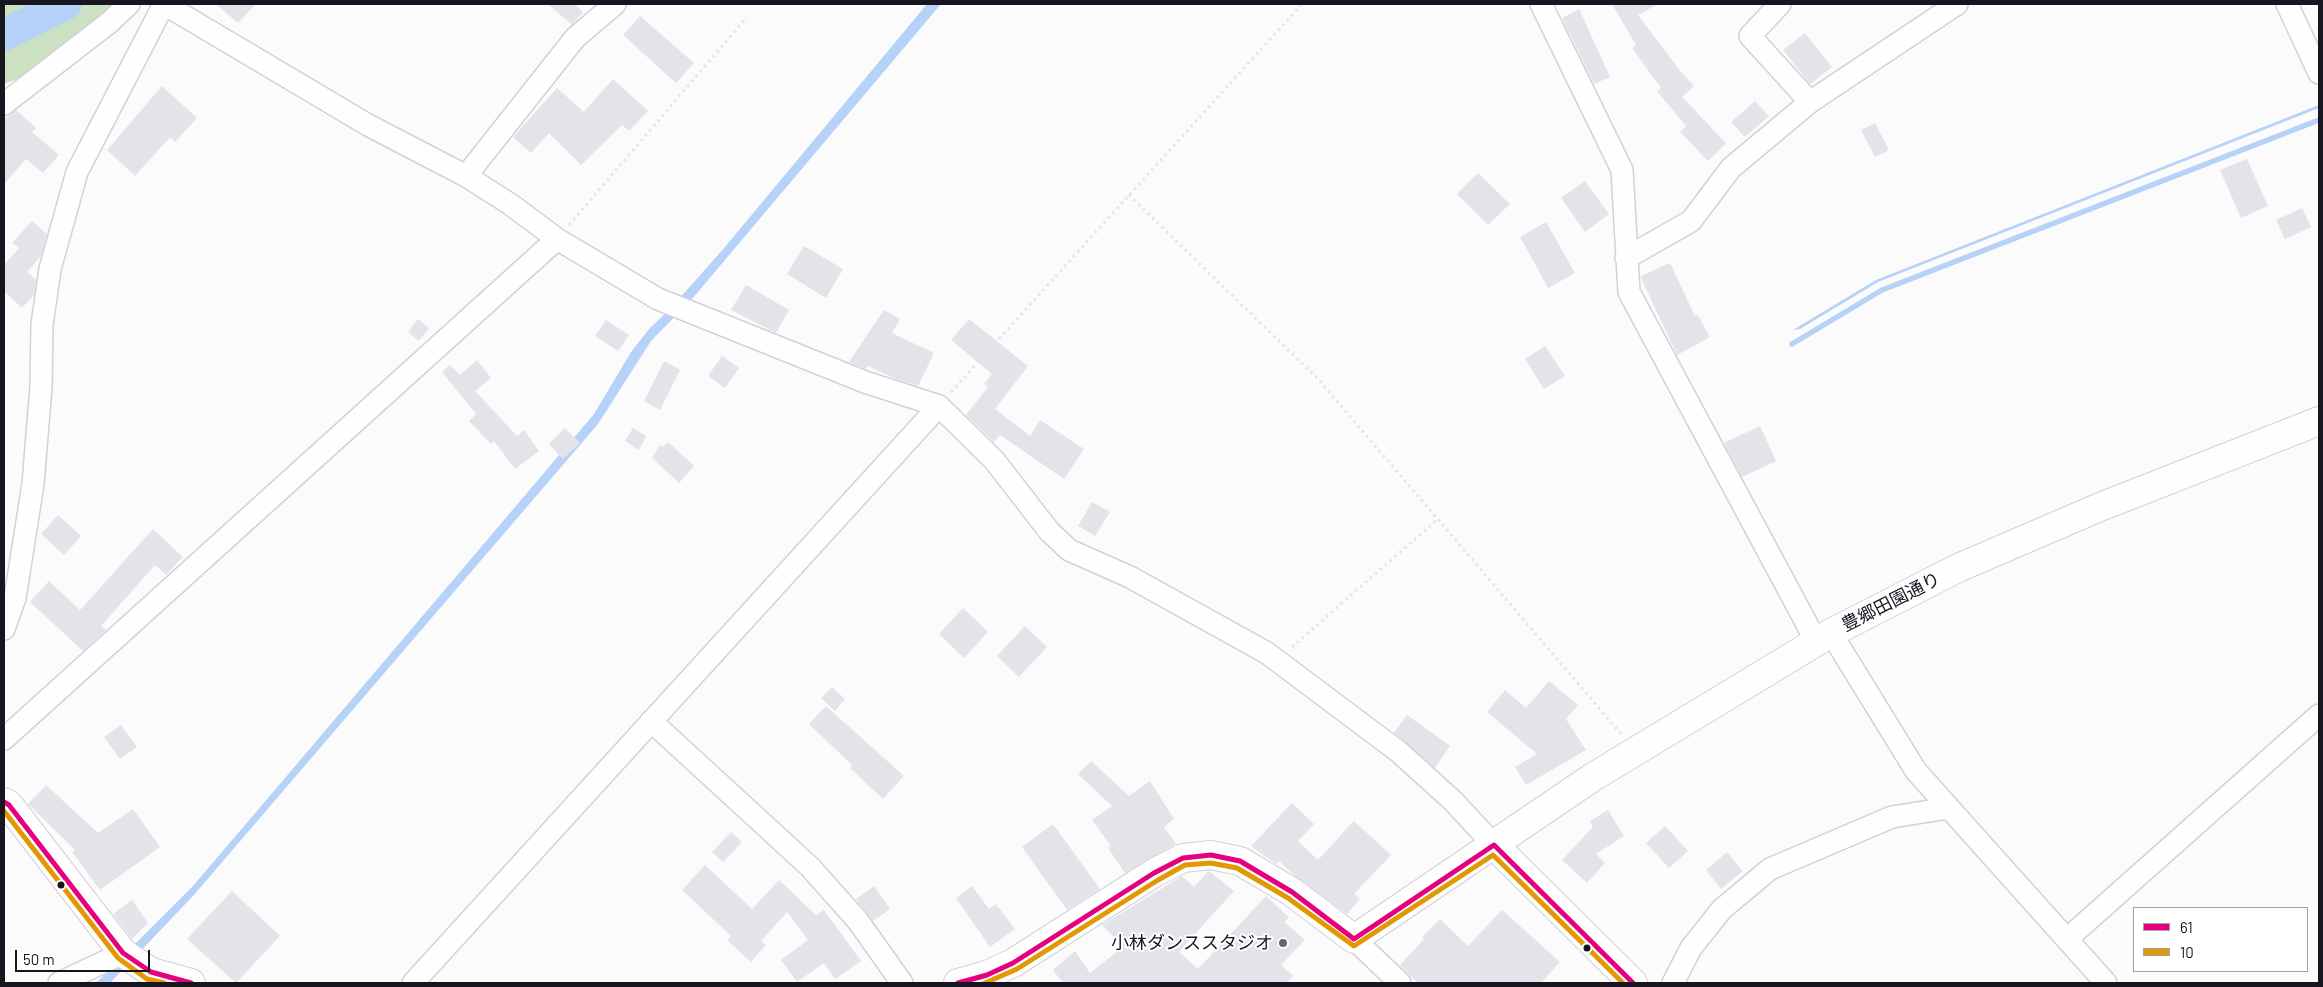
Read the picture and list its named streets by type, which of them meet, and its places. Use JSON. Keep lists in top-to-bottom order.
{
  "streets": {
    "main road": ["豊郷田園通り"]
  },
  "places": ["小林ダンススタジオ"],
  "lines": ["transit line 61", "transit line 10"],
  "legend": ["61", "10"],
  "scale_bar": "50 m"
}
